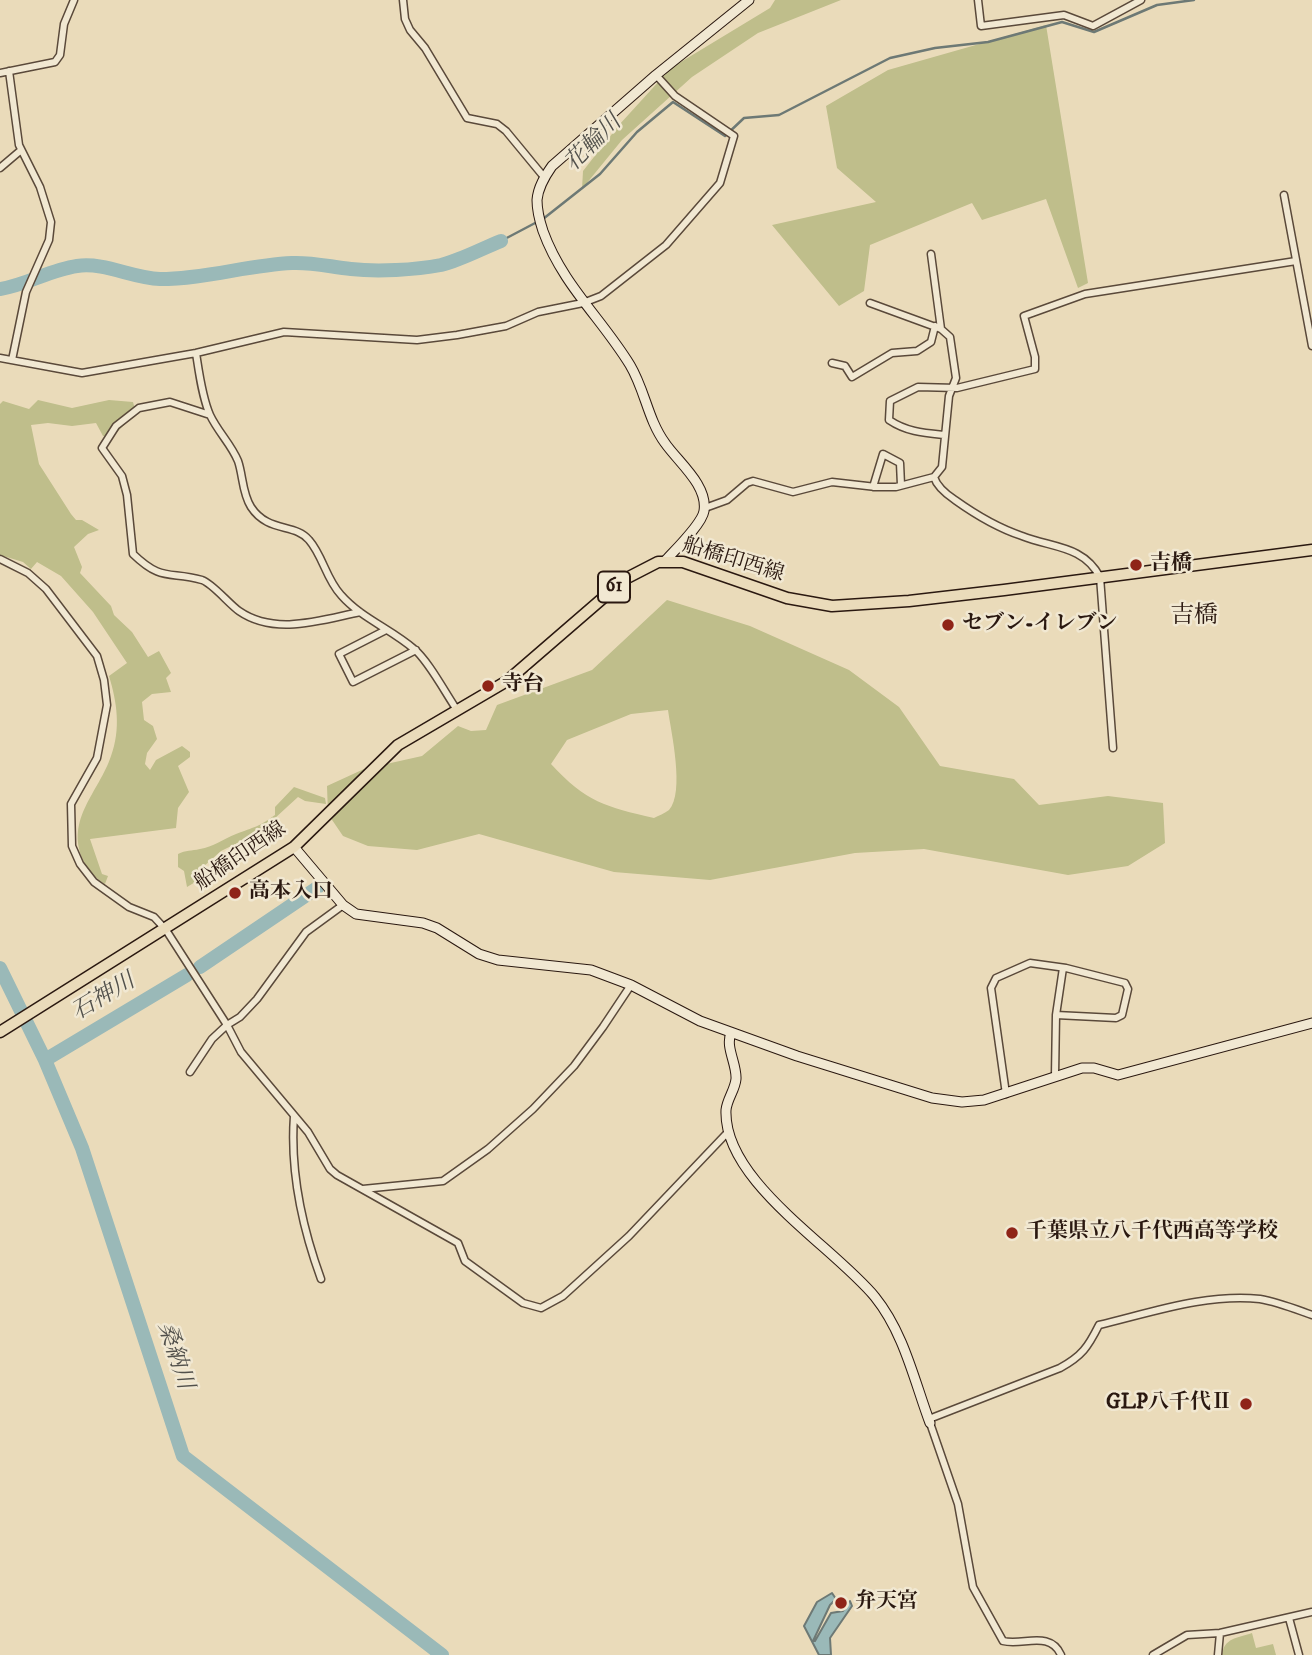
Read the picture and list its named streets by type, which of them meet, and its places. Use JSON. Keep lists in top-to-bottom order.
{
  "streets": {
    "main road": ["船橋印西線", "61"]
  },
  "districts": ["吉橋"],
  "water": ["花輪川", "石神川", "桑納川"],
  "places": [
    "吉橋",
    "セブン-イレブン",
    "寺台",
    "高本入口",
    "千葉県立八千代西高等学校",
    "GLP八千代Ⅱ",
    "弁天宮"
  ]
}
